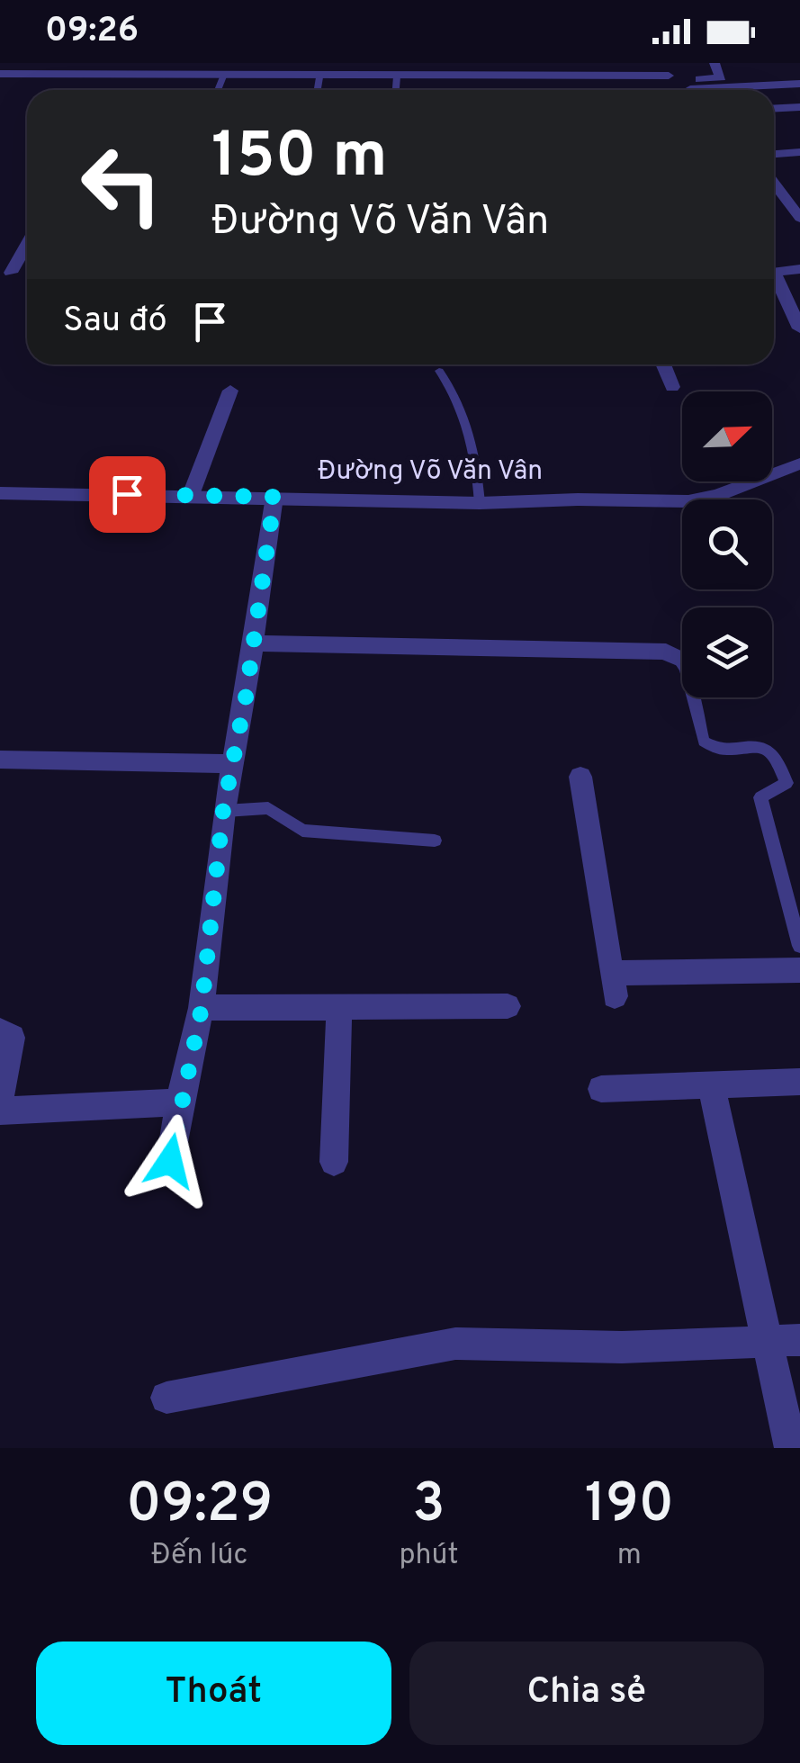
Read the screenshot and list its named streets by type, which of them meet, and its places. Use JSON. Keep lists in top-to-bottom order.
{
  "streets": {
    "street": ["Đường Võ Văn Vân"]
  },
  "north": "top right",
  "page": {
    "status": "09:26",
    "turn": ["150 m", "Đường Võ Văn Vân"],
    "then": "Sau đó",
    "eta": [
      "09:29",
      "Đến lúc",
      "3",
      "phút",
      "190",
      "m"
    ],
    "buttons": ["Thoát", "Chia sẻ"]
  }
}
